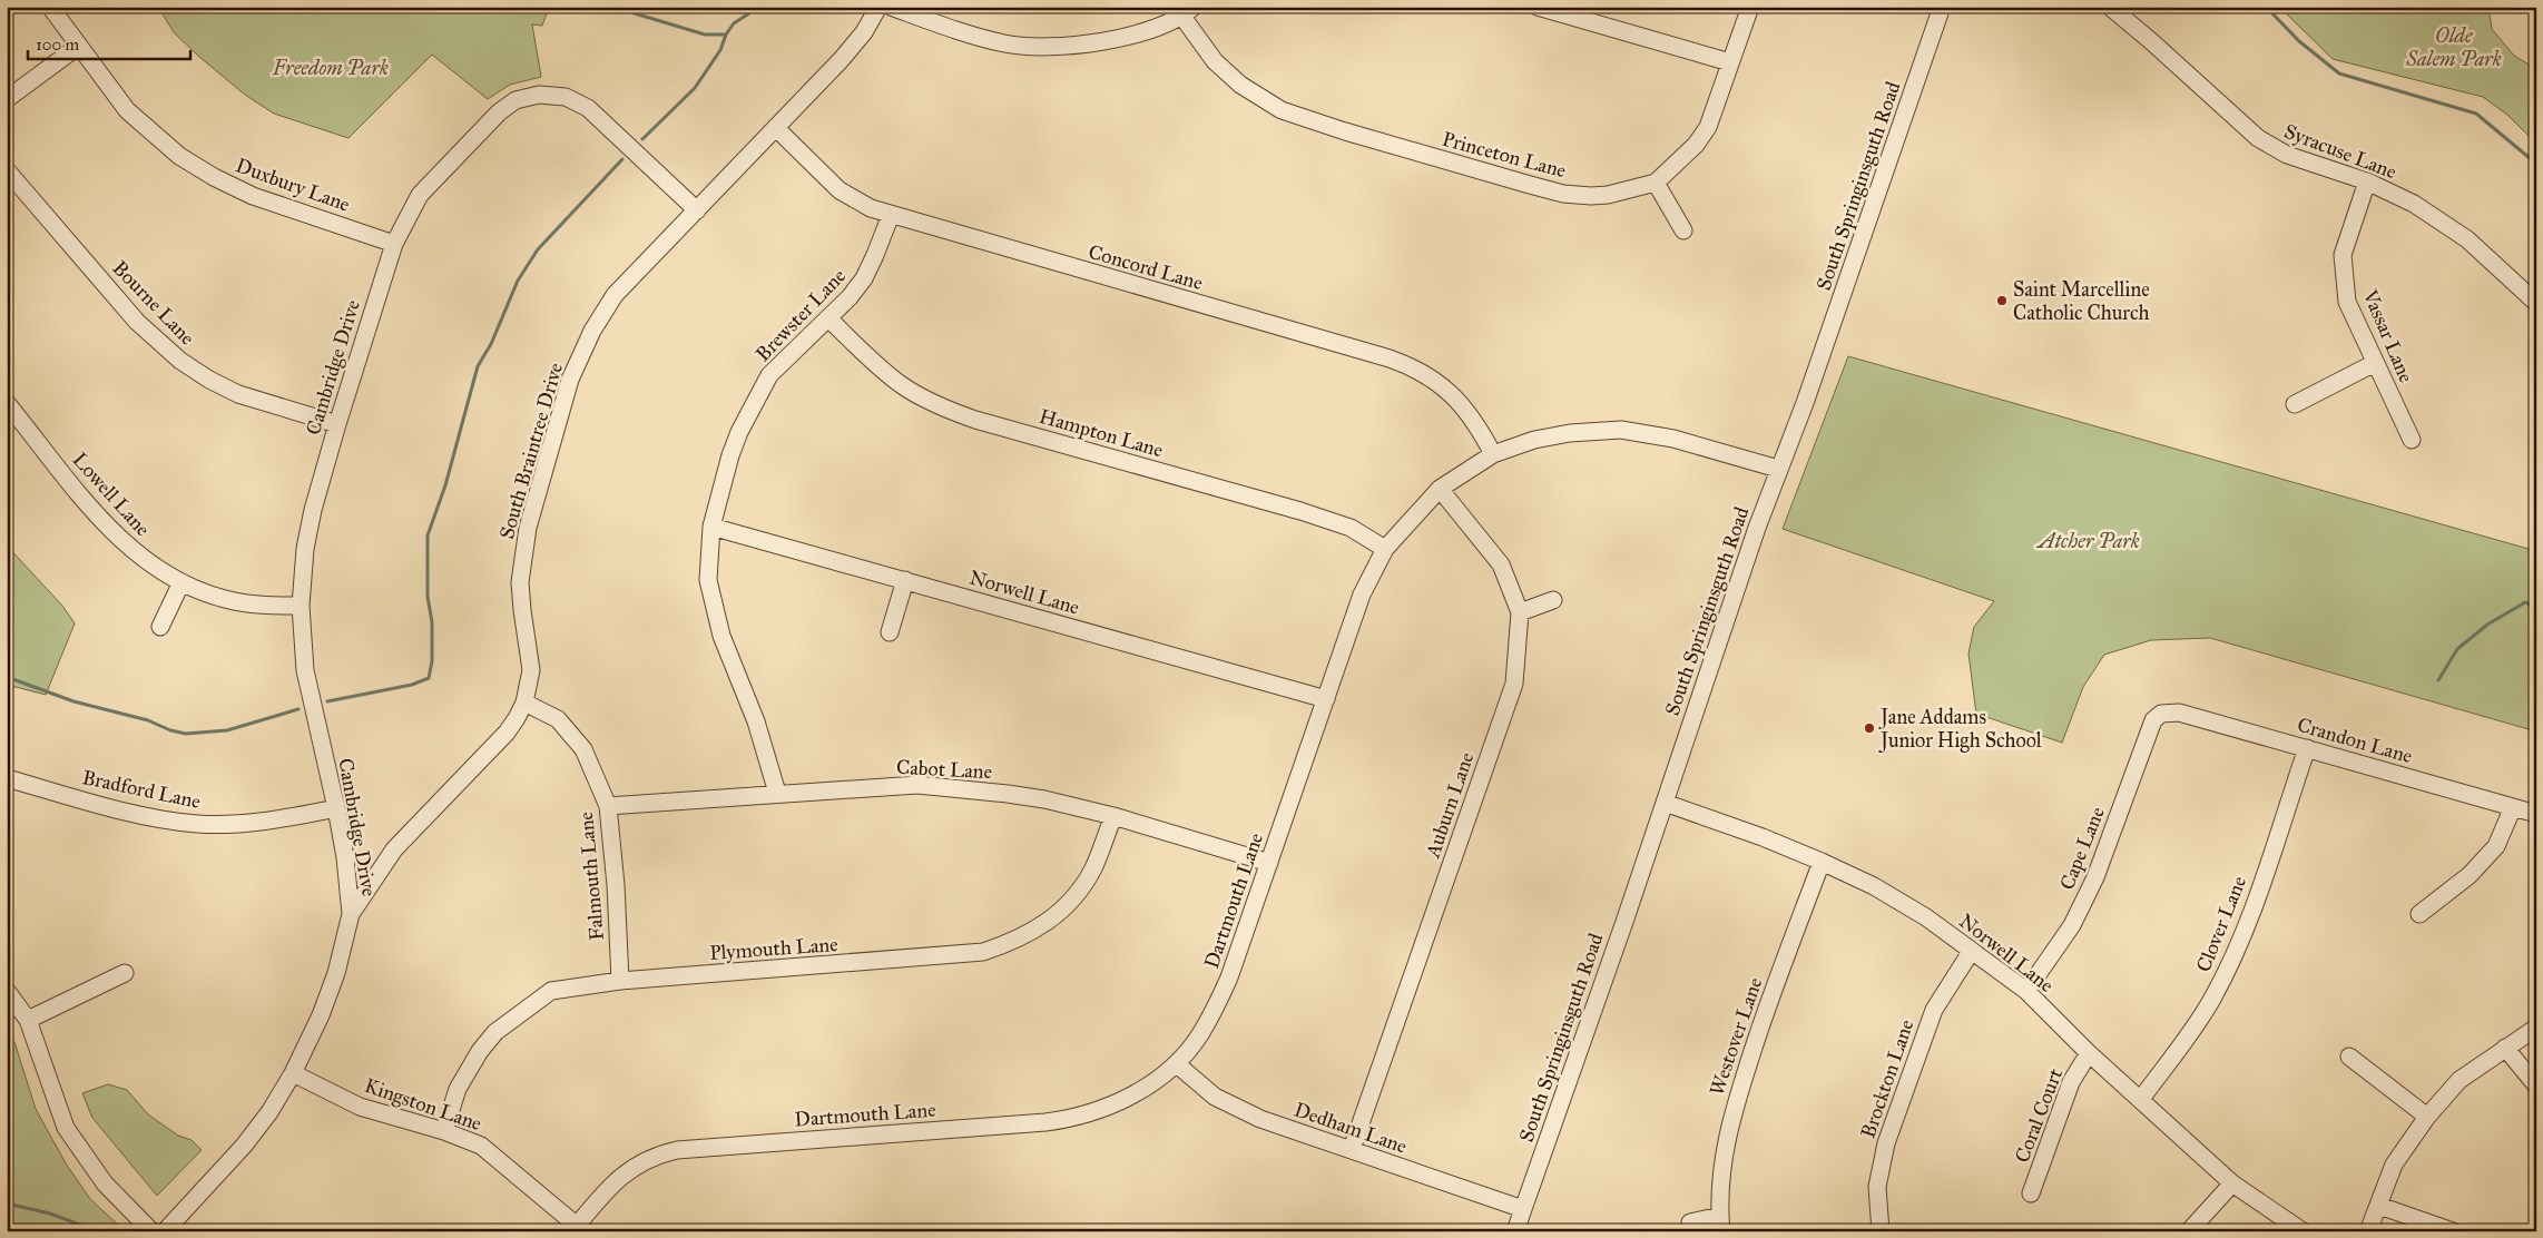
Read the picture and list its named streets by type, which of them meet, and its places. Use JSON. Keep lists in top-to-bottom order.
{
  "streets": {
    "street": [
      "Syracuse Lane",
      "Princeton Lane",
      "Duxbury Lane",
      "South Springinsguth Road",
      "Concord Lane",
      "Bourne Lane",
      "Brewster Lane",
      "Vassar Lane",
      "Cambridge Drive",
      "Hampton Lane",
      "South Braintree Drive",
      "Lowell Lane",
      "Norwell Lane",
      "Crandon Lane",
      "Cabot Lane",
      "Bradford Lane",
      "Auburn Lane",
      "Cape Lane",
      "Falmouth Lane",
      "Dartmouth Lane",
      "Clover Lane",
      "Plymouth Lane",
      "Westover Lane",
      "Brockton Lane",
      "Kingston Lane",
      "Coral Court",
      "Dedham Lane"
    ]
  },
  "crossings": [
    ["Syracuse Lane", "Vassar Lane"],
    ["Duxbury Lane", "Cambridge Drive"],
    ["South Springinsguth Road", "Norwell Lane"],
    ["South Springinsguth Road", "Dartmouth Lane"],
    ["South Springinsguth Road", "Dedham Lane"],
    ["Concord Lane", "Brewster Lane"],
    ["Concord Lane", "South Braintree Drive"],
    ["Concord Lane", "Dartmouth Lane"],
    ["Bourne Lane", "Cambridge Drive"],
    ["Brewster Lane", "Hampton Lane"],
    ["Brewster Lane", "Norwell Lane"],
    ["Brewster Lane", "Cabot Lane"],
    ["Cambridge Drive", "South Braintree Drive"],
    ["Cambridge Drive", "Lowell Lane"],
    ["Cambridge Drive", "Bradford Lane"],
    ["Hampton Lane", "Dartmouth Lane"],
    ["South Braintree Drive", "Falmouth Lane"],
    ["South Braintree Drive", "Kingston Lane"],
    ["Norwell Lane", "Cape Lane"],
    ["Norwell Lane", "Dartmouth Lane"],
    ["Norwell Lane", "Clover Lane"],
    ["Norwell Lane", "Westover Lane"],
    ["Norwell Lane", "Brockton Lane"],
    ["Norwell Lane", "Coral Court"],
    ["Crandon Lane", "Cape Lane"],
    ["Crandon Lane", "Clover Lane"],
    ["Cabot Lane", "Falmouth Lane"],
    ["Cabot Lane", "Dartmouth Lane"],
    ["Cabot Lane", "Plymouth Lane"],
    ["Auburn Lane", "Dartmouth Lane"],
    ["Auburn Lane", "Dedham Lane"],
    ["Falmouth Lane", "Plymouth Lane"],
    ["Dartmouth Lane", "Kingston Lane"],
    ["Dartmouth Lane", "Dedham Lane"],
    ["Plymouth Lane", "Kingston Lane"]
  ],
  "parks": ["Olde Salem Park", "Freedom Park", "Atcher Park"],
  "places": ["Saint Marcelline Catholic Church", "Jane Addams Junior High School"],
  "scale_bar": "100 m"
}
